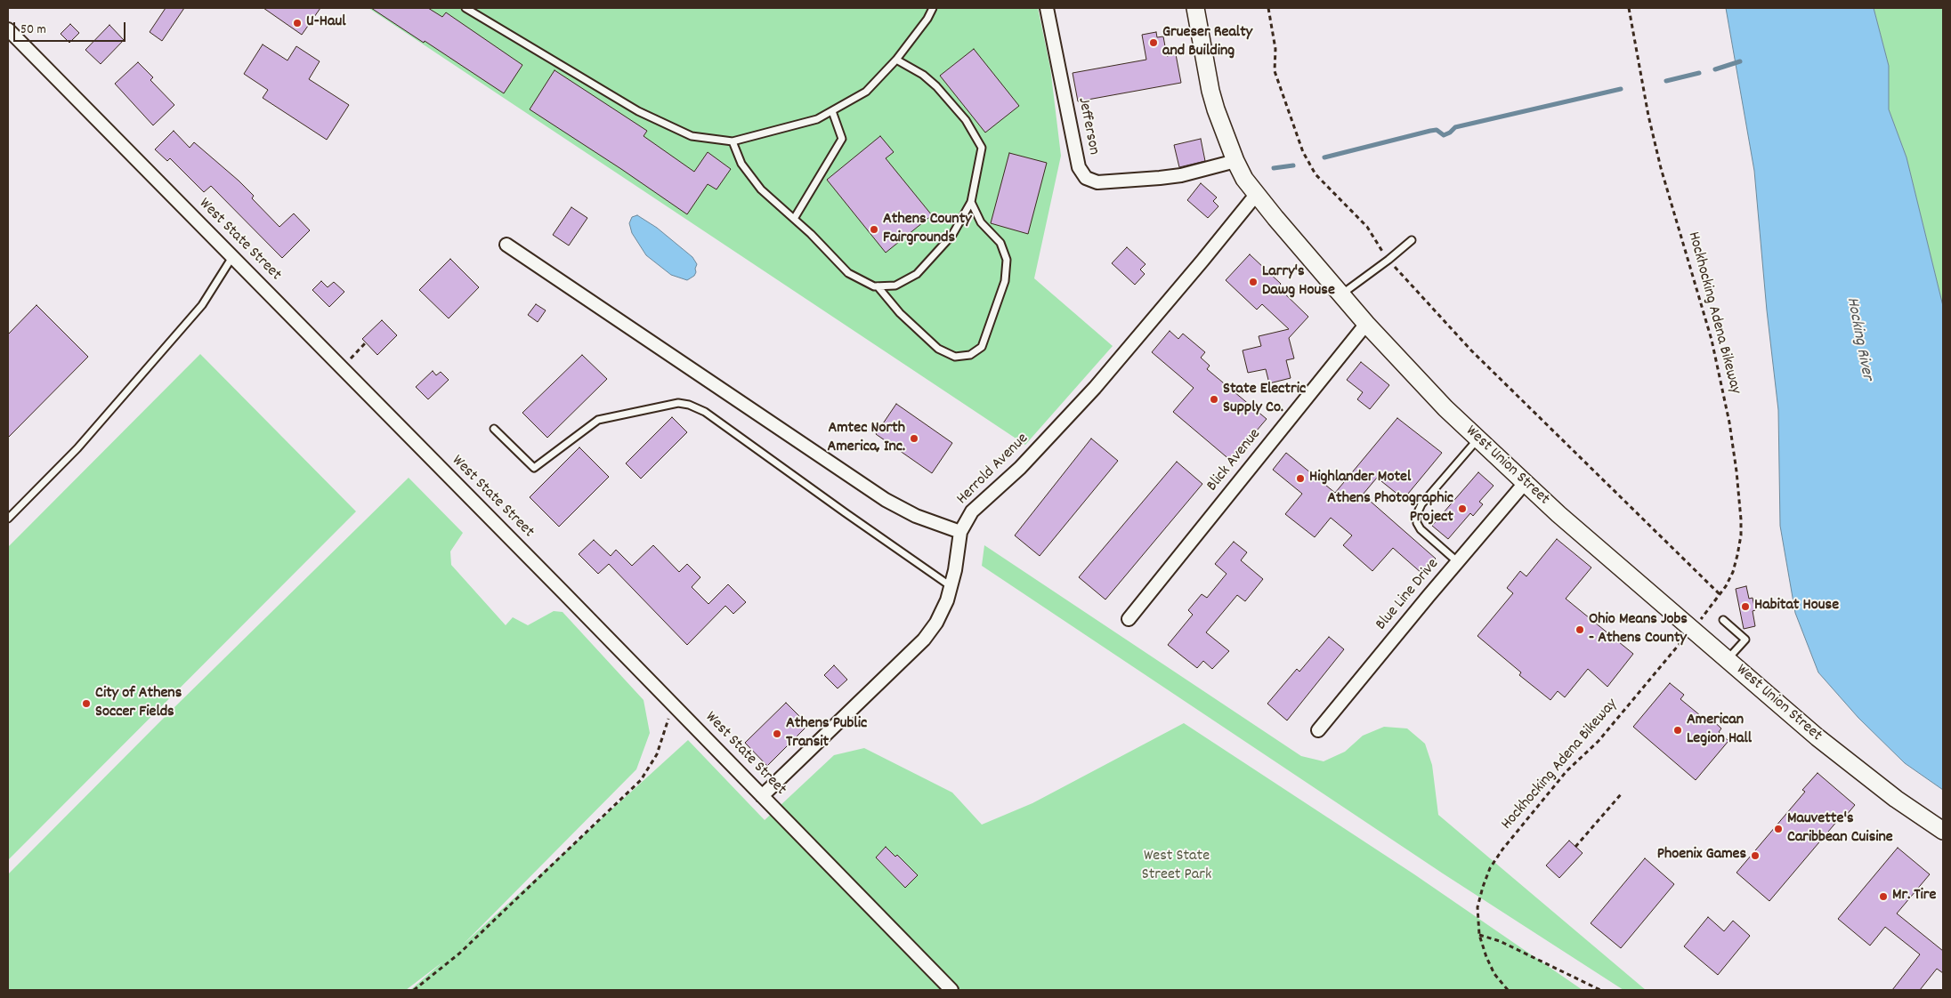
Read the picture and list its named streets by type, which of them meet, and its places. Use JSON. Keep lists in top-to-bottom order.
{
  "streets": {
    "main road": ["West Union Street"],
    "street": [
      "Jefferson",
      "West State Street",
      "Blick Avenue",
      "Herrold Avenue",
      "Blue Line Drive"
    ],
    "path": ["Hockhocking Adena Bikeway"]
  },
  "crossings": [
    ["Jefferson", "West Union Street"],
    ["West State Street", "Herrold Avenue"],
    ["Blick Avenue", "West Union Street"],
    ["West Union Street", "Herrold Avenue"],
    ["West Union Street", "Blue Line Drive"]
  ],
  "water": ["Hocking River"],
  "parks": ["West State Street Park"],
  "places": [
    "U-Haul",
    "Grueser Realty and Building",
    "Athens County Fairgrounds",
    "Larry's Dawg House",
    "State Electric Supply Co.",
    "Amtec North America, Inc.",
    "Highlander Motel",
    "Athens Photographic Project",
    "Habitat House",
    "Ohio Means Jobs - Athens County",
    "City of Athens Soccer Fields",
    "American Legion Hall",
    "Athens Public Transit",
    "Mauvette's Caribbean Cuisine",
    "Phoenix Games",
    "Mr. Tire"
  ],
  "scale_bar": "50 m"
}
